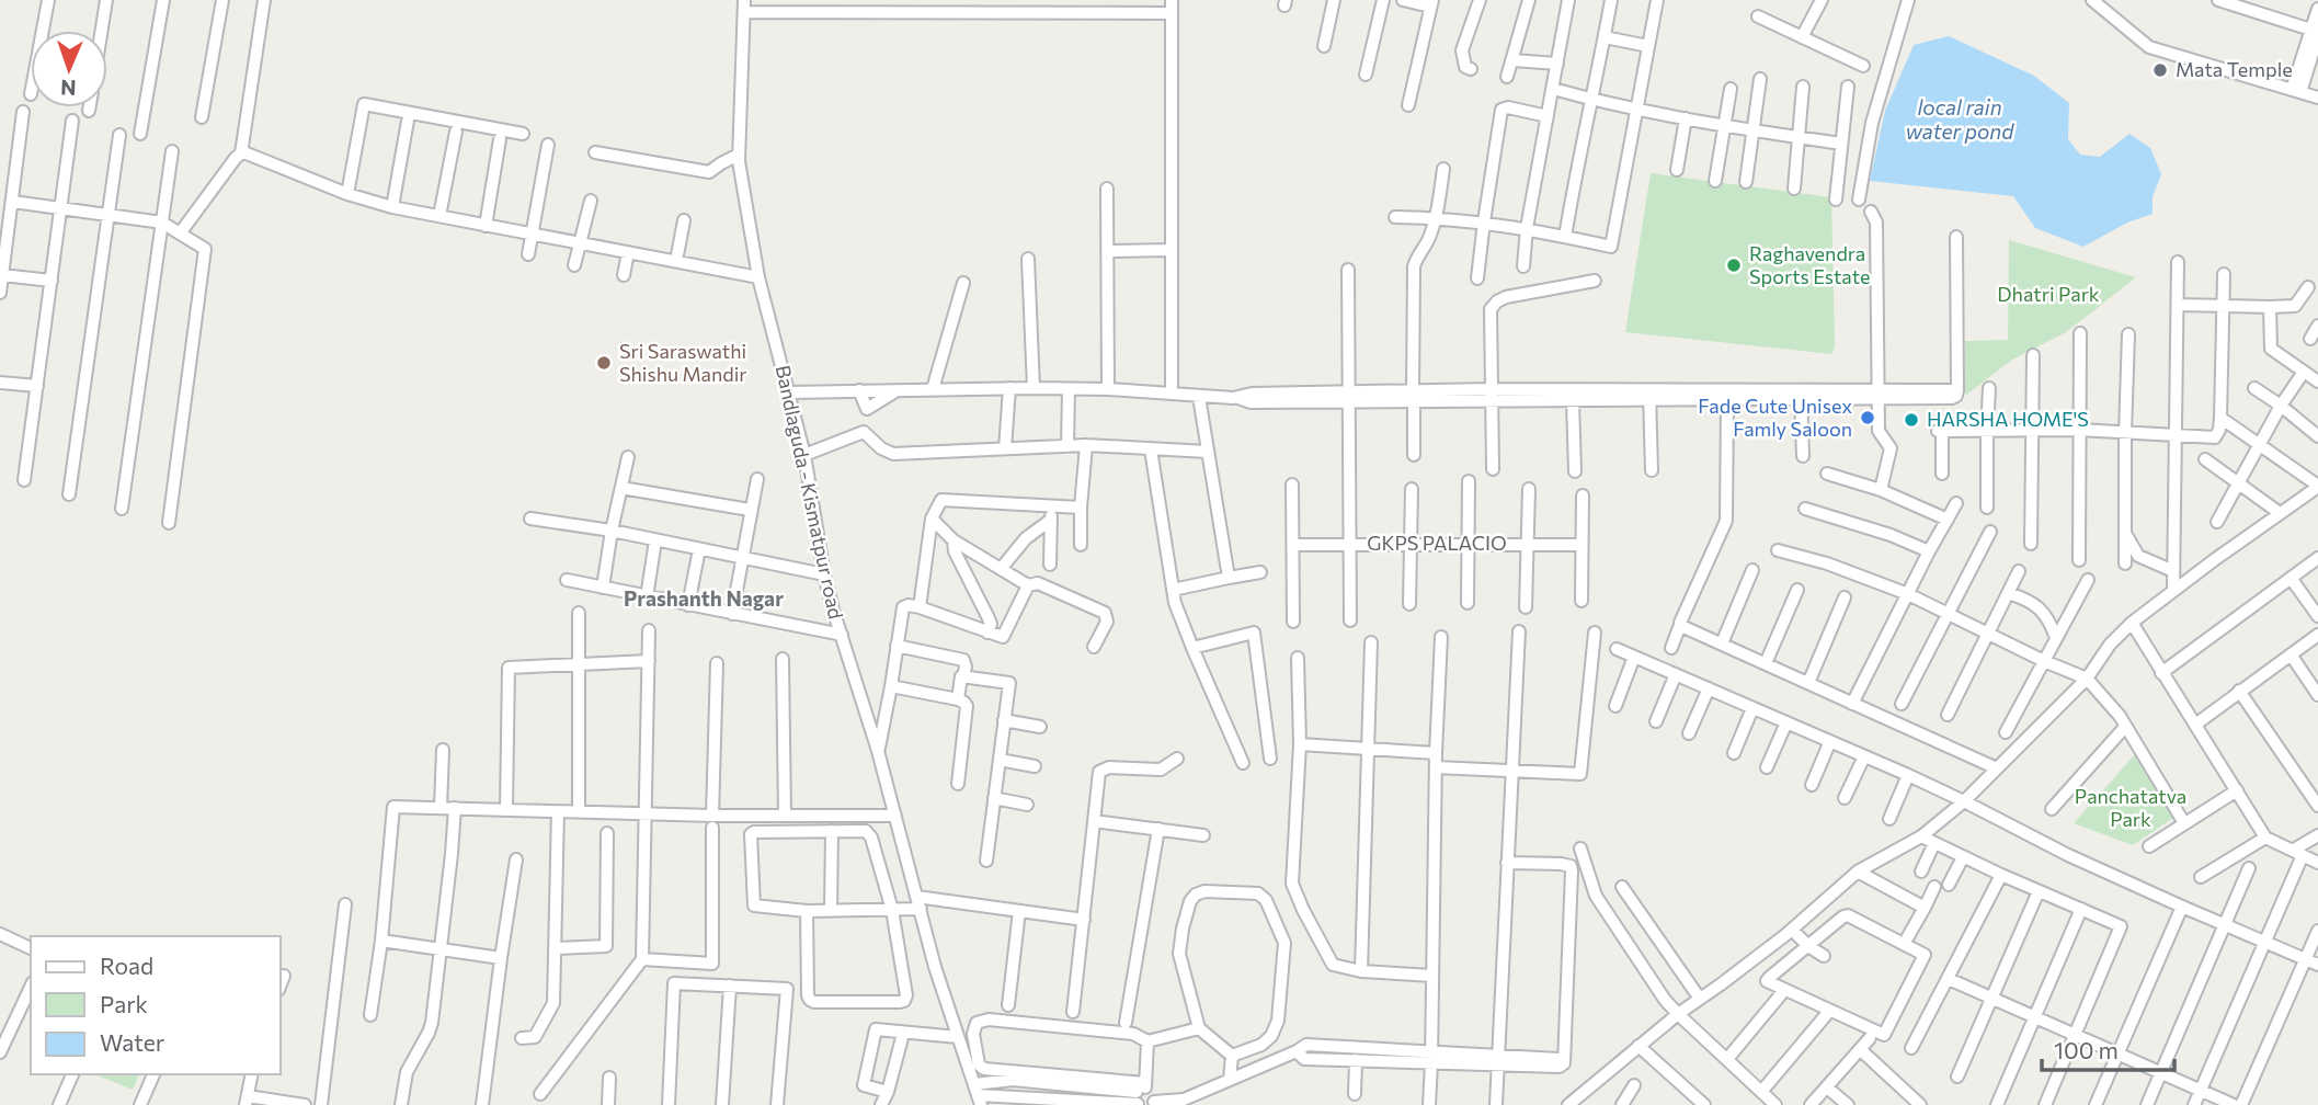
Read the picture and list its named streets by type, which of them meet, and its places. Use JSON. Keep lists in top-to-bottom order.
{
  "streets": {
    "street": ["Bandlaguda - Kismatpur road", "GKPS PALACIO"]
  },
  "districts": ["Prashanth Nagar"],
  "water": ["local rain water pond"],
  "parks": ["Dhatri Park", "Panchatatva Park"],
  "places": [
    "Mata Temple",
    "Raghavendra Sports Estate",
    "Sri Saraswathi Shishu Mandir",
    "Fade Cute Unisex Famly Saloon",
    "HARSHA HOME'S"
  ],
  "legend": ["Road", "Park", "Water"],
  "scale_bar": "100 m",
  "north": "bottom"
}
